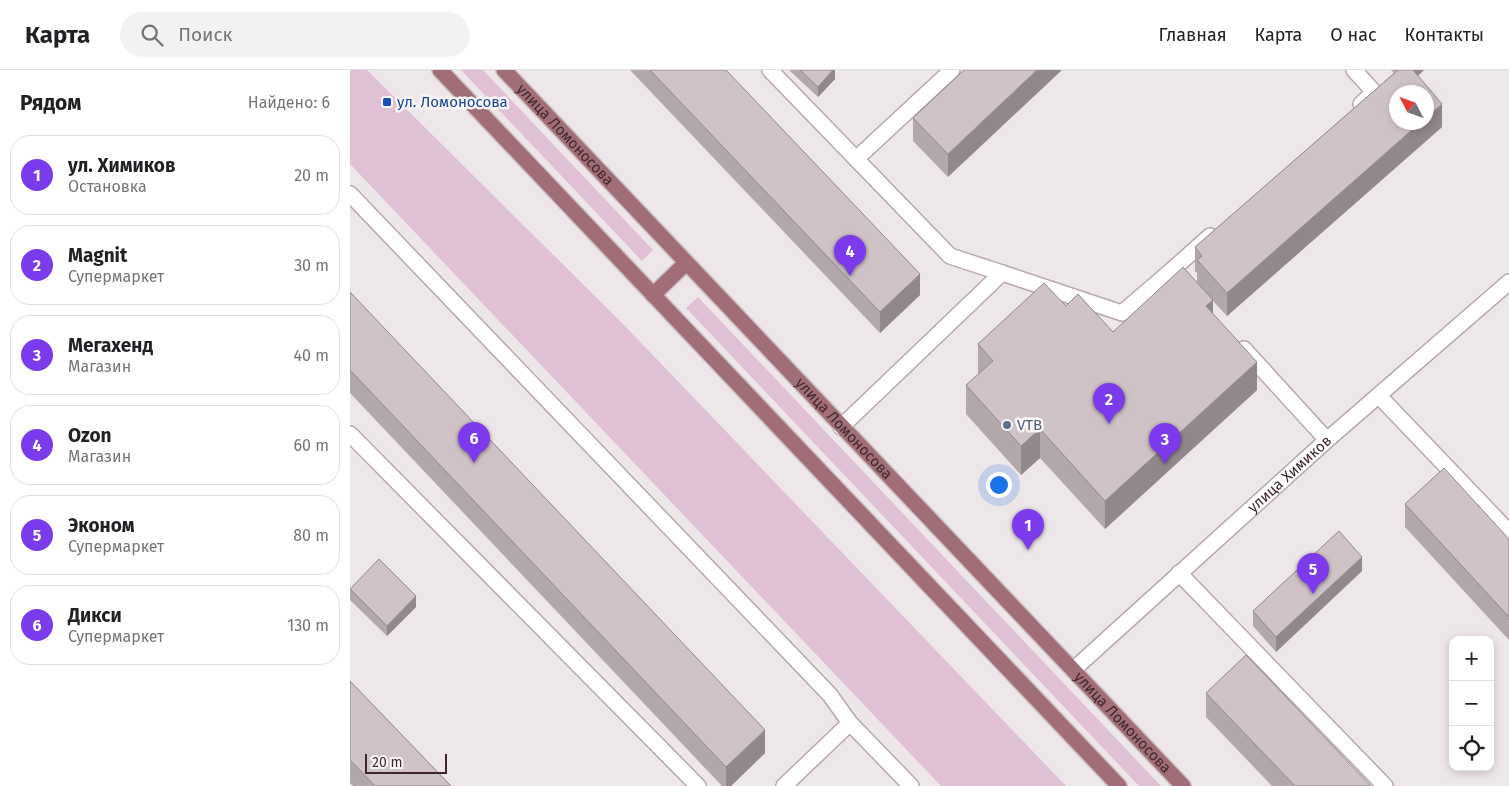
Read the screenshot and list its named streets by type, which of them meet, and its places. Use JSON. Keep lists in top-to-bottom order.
{
  "streets": {
    "main road": ["улица Ломоносова"],
    "street": ["улица Химиков"]
  },
  "crossings": [
    ["улица Ломоносова", "улица Химиков"]
  ],
  "places": {
    "transit": ["ул. Ломоносова"],
    "other": ["VTB"]
  },
  "scale_bar": "20 m",
  "north": "top left",
  "page": {
    "header": "Карта",
    "search": "Поиск",
    "nav": [
      "Главная",
      "Карта",
      "О нас",
      "Контакты"
    ],
    "heading": ["Рядом", "Найдено: 6"],
    "list": [
      {
        "mark": "1",
        "name": "ул. Химиков",
        "note": "Остановка",
        "value": "20 m"
      },
      {
        "mark": "2",
        "name": "Magnit",
        "note": "Супермаркет",
        "value": "30 m"
      },
      {
        "mark": "3",
        "name": "Мегахенд",
        "note": "Магазин",
        "value": "40 m"
      },
      {
        "mark": "4",
        "name": "Ozon",
        "note": "Магазин",
        "value": "60 m"
      },
      {
        "mark": "5",
        "name": "Эконом",
        "note": "Супермаркет",
        "value": "80 m"
      },
      {
        "mark": "6",
        "name": "Дикси",
        "note": "Супермаркет",
        "value": "130 m"
      }
    ],
    "pins": [
      "4",
      "2",
      "6",
      "3",
      "1",
      "5"
    ],
    "map_buttons": ["+", "−"],
    "scale": "20 m"
  }
}
